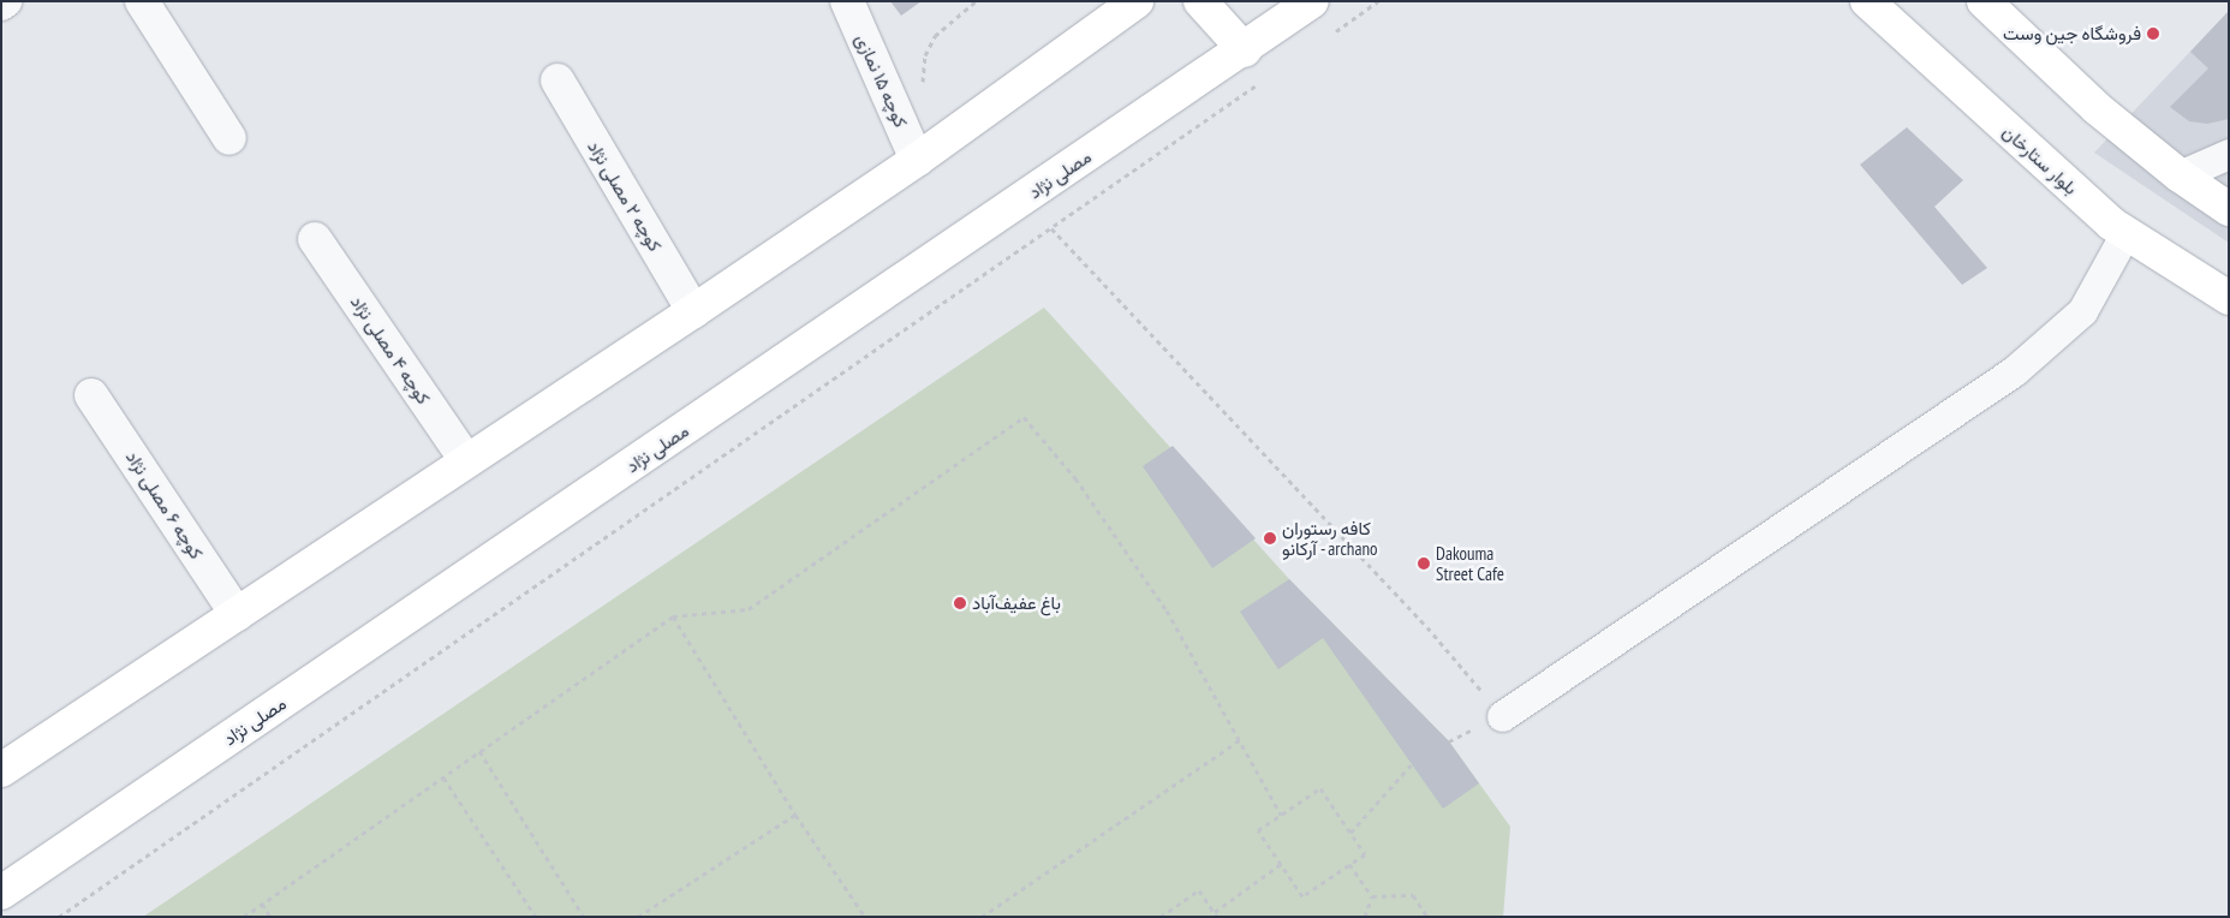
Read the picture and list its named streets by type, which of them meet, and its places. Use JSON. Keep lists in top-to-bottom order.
{
  "streets": {
    "main road": ["بلوار ستارخان", "مصلی نژاد"],
    "street": [
      "کوچه ۱۵ نمازی",
      "کوچه ۲ مصلی نژاد",
      "کوچه ۴ مصلی نژاد",
      "کوچه ۶ مصلی نژاد"
    ]
  },
  "places": [
    "فروشگاه جین وست",
    "کافه رستوران آرکانو - archano",
    "Dakouma Street Cafe",
    "باغ عفیف‌آباد"
  ]
}
